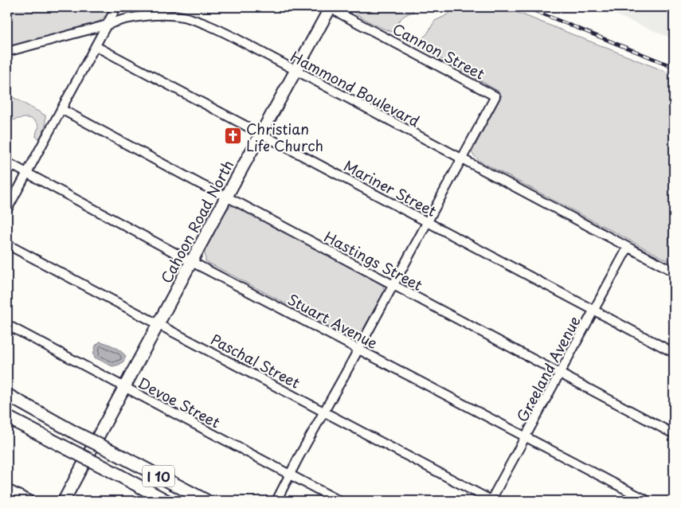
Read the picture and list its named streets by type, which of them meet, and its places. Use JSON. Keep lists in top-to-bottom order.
{
  "streets": {
    "highway": ["I 10"],
    "main road": ["Cahoon Road North"],
    "street": [
      "Cannon Street",
      "Hammond Boulevard",
      "Mariner Street",
      "Hastings Street",
      "Stuart Avenue",
      "Paschal Street",
      "Greeland Avenue",
      "Devoe Street"
    ]
  },
  "crossings": [
    ["Cannon Street", "Hammond Boulevard"],
    ["Cannon Street", "Cahoon Road North"],
    ["Hammond Boulevard", "Cahoon Road North"],
    ["Hammond Boulevard", "Greeland Avenue"],
    ["Mariner Street", "Cahoon Road North"],
    ["Mariner Street", "Greeland Avenue"],
    ["Cahoon Road North", "Hastings Street"],
    ["Cahoon Road North", "Stuart Avenue"],
    ["Cahoon Road North", "Paschal Street"],
    ["Cahoon Road North", "Devoe Street"],
    ["Hastings Street", "Greeland Avenue"],
    ["Stuart Avenue", "Greeland Avenue"],
    ["Paschal Street", "Greeland Avenue"]
  ],
  "places": {
    "church": ["Christian Life Church"]
  }
}
